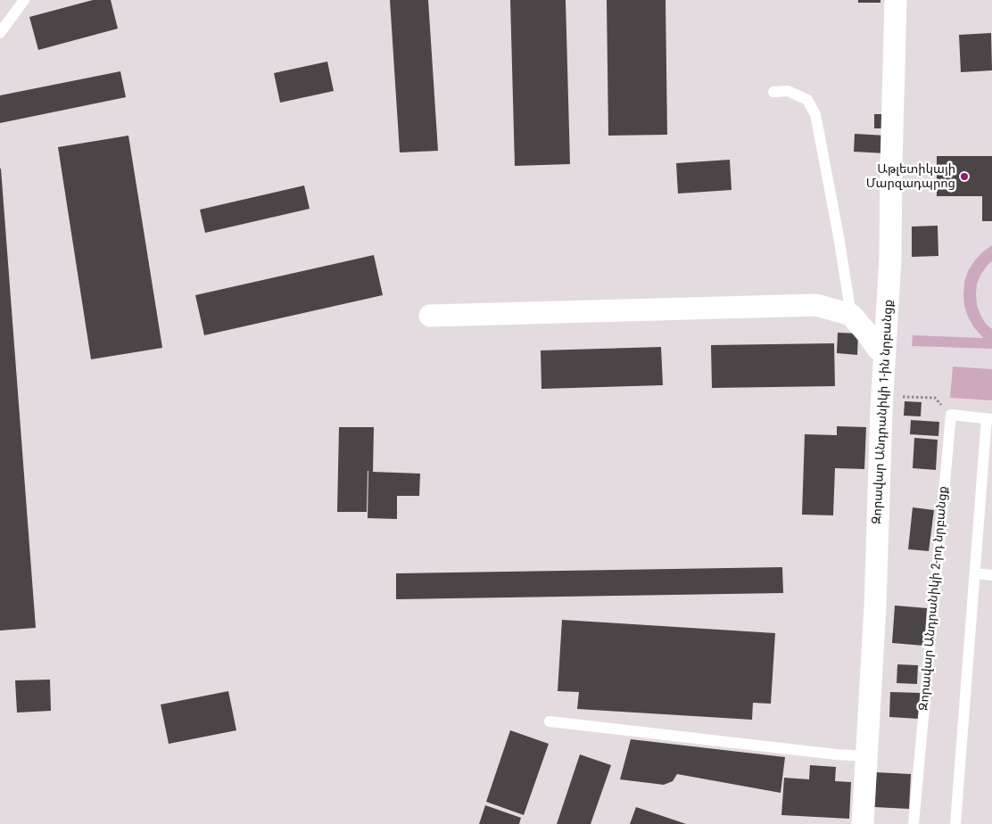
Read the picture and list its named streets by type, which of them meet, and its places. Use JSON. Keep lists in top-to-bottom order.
{
  "streets": {
    "street": ["Զորավար Անդրանիկի 1-ին նրբանցք"],
    "lane": ["Զորավար Անդրանիկի 2-րդ նրբանցք"]
  },
  "places": ["Աթլետիկայի Մարզադպրոց"]
}
